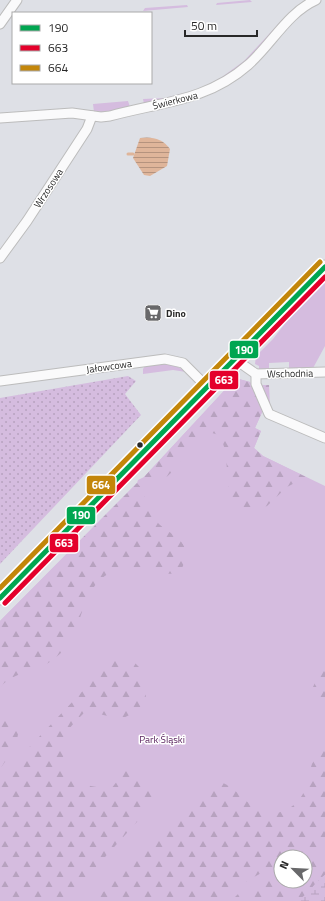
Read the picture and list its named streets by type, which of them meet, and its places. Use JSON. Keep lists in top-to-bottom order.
{
  "streets": {
    "street": [
      "Świerkowa",
      "Wrzosowa",
      "Jałowcowa",
      "Wschodnia"
    ]
  },
  "crossings": [
    ["Świerkowa", "Wrzosowa"]
  ],
  "parks": ["Park Śląski"],
  "places": {
    "supermarket": ["Dino"]
  },
  "lines": ["transit line 664", "transit line 190", "transit line 663"],
  "legend": ["190", "663", "664"],
  "scale_bar": "50 m",
  "north": "top left"
}
